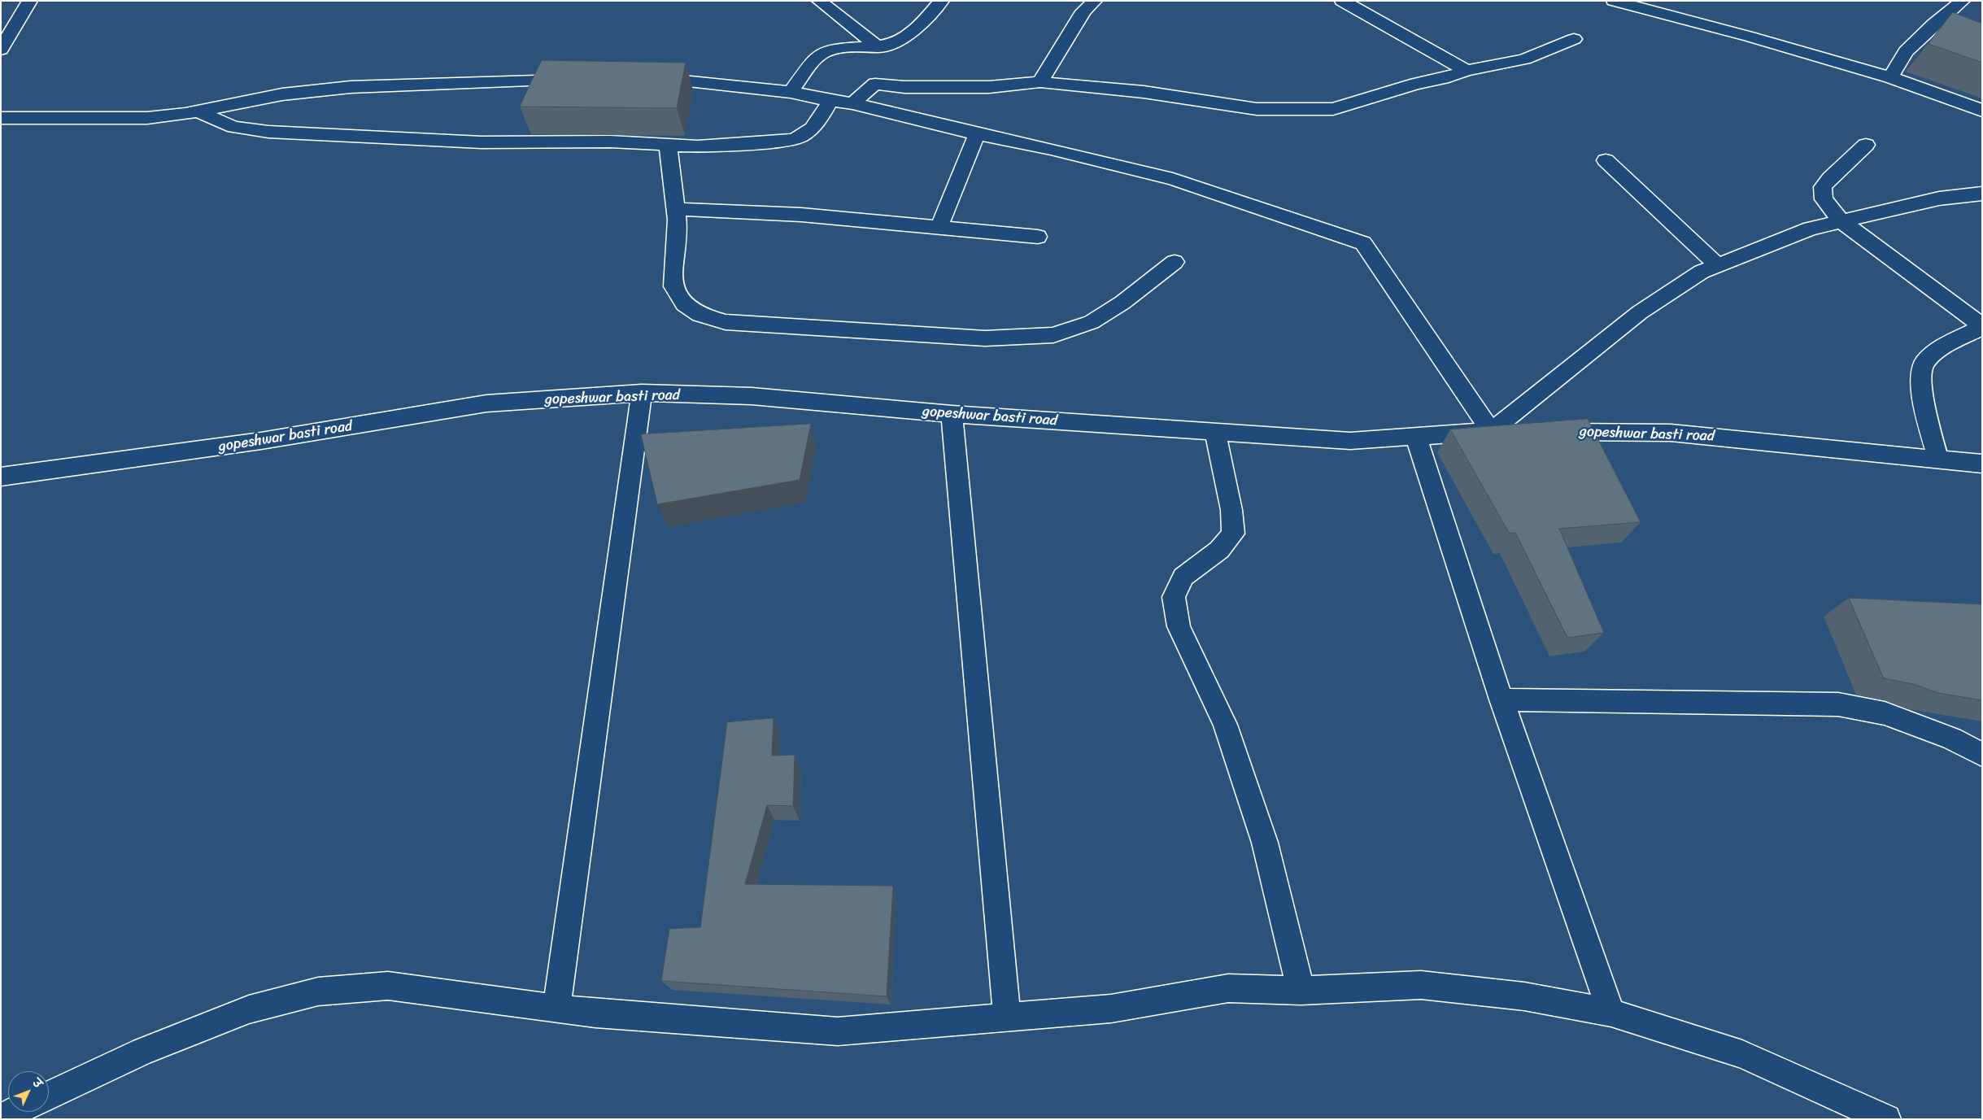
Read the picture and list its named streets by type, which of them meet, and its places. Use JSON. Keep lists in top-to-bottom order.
{
  "streets": {
    "street": ["gopeshwar basti road"]
  },
  "north": "top right"
}
